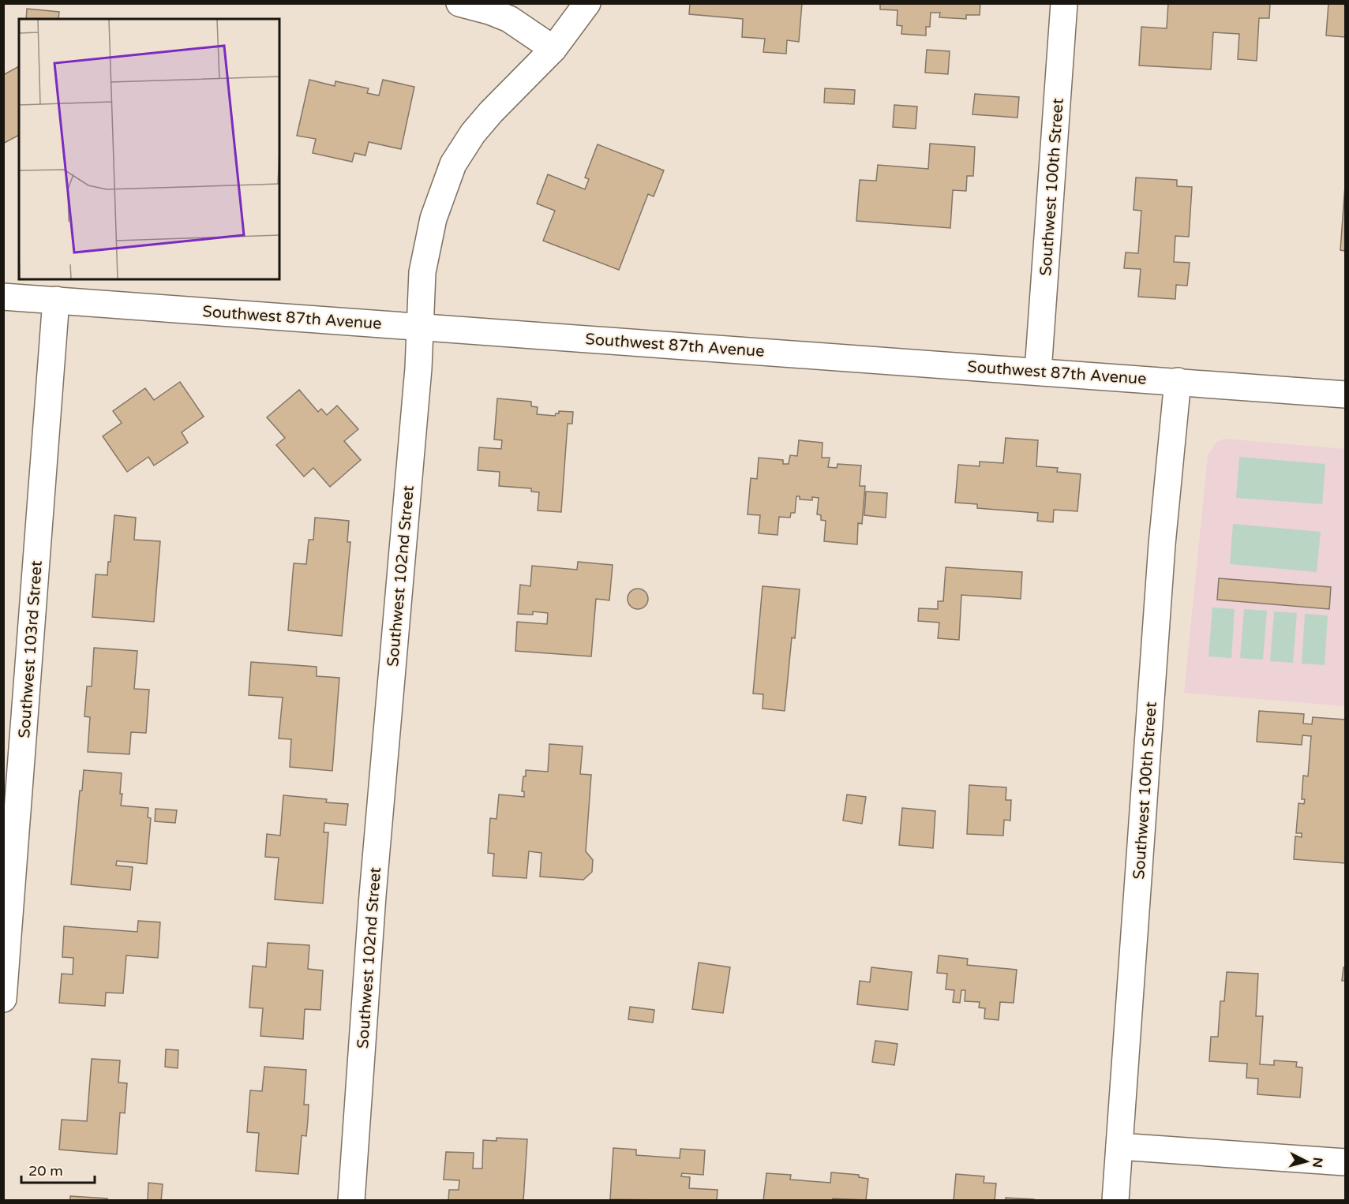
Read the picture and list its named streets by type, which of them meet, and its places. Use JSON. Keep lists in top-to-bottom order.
{
  "streets": {
    "street": [
      "Southwest 100th Street",
      "Southwest 87th Avenue",
      "Southwest 102nd Street",
      "Southwest 103rd Street"
    ]
  },
  "crossings": [
    ["Southwest 100th Street", "Southwest 87th Avenue"],
    ["Southwest 87th Avenue", "Southwest 102nd Street"],
    ["Southwest 87th Avenue", "Southwest 103rd Street"]
  ],
  "scale_bar": "20 m",
  "north": "right"
}
